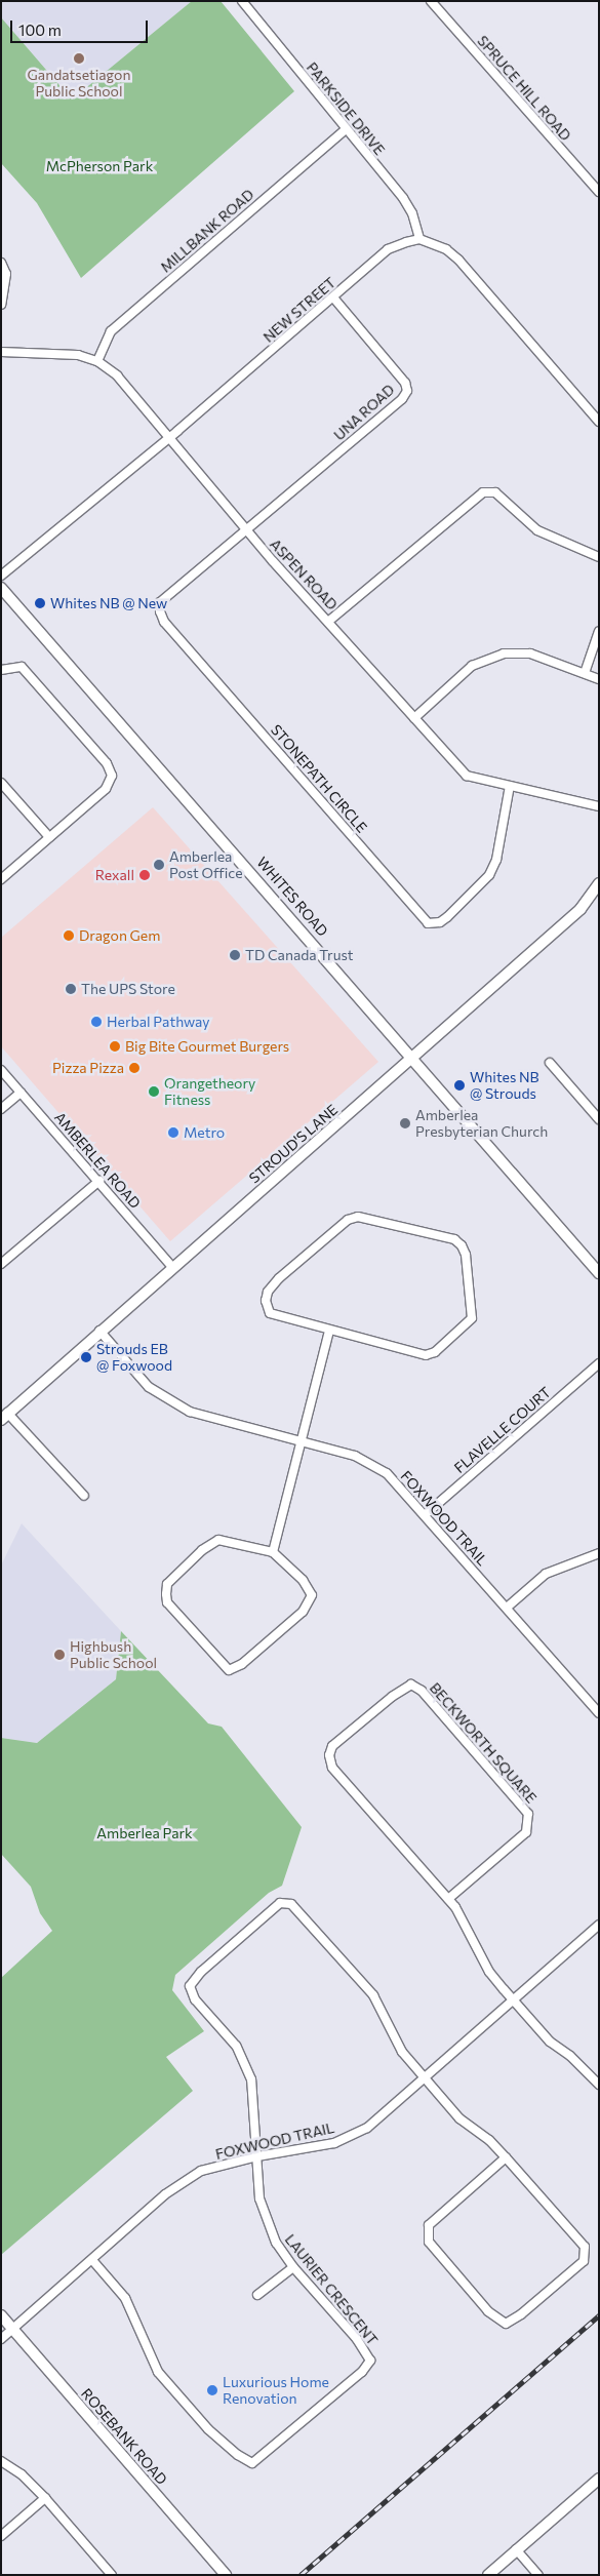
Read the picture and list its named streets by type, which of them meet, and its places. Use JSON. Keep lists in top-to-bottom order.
{
  "streets": {
    "street": [
      "SPRUCE HILL ROAD",
      "PARKSIDE DRIVE",
      "MILLBANK ROAD",
      "NEW STREET",
      "UNA ROAD",
      "ASPEN ROAD",
      "STONEPATH CIRCLE",
      "WHITES ROAD",
      "STROUD'S LANE",
      "AMBERLEA ROAD",
      "FLAVELLE COURT",
      "FOXWOOD TRAIL",
      "BECKWORTH SQUARE",
      "LAURIER CRESCENT",
      "ROSEBANK ROAD"
    ]
  },
  "crossings": [
    ["PARKSIDE DRIVE", "MILLBANK ROAD"],
    ["PARKSIDE DRIVE", "NEW STREET"],
    ["MILLBANK ROAD", "ASPEN ROAD"],
    ["NEW STREET", "UNA ROAD"],
    ["NEW STREET", "ASPEN ROAD"],
    ["UNA ROAD", "ASPEN ROAD"],
    ["UNA ROAD", "STONEPATH CIRCLE"],
    ["ASPEN ROAD", "STONEPATH CIRCLE"],
    ["WHITES ROAD", "STROUD'S LANE"],
    ["STROUD'S LANE", "AMBERLEA ROAD"],
    ["STROUD'S LANE", "FOXWOOD TRAIL"],
    ["FLAVELLE COURT", "FOXWOOD TRAIL"],
    ["FOXWOOD TRAIL", "BECKWORTH SQUARE"],
    ["FOXWOOD TRAIL", "LAURIER CRESCENT"],
    ["FOXWOOD TRAIL", "ROSEBANK ROAD"]
  ],
  "parks": ["McPherson Park", "Amberlea Park"],
  "places": [
    "Gandatsetiagon Public School",
    "Whites NB @ New",
    "Amberlea Post Office",
    "Rexall",
    "Dragon Gem",
    "TD Canada Trust",
    "The UPS Store",
    "Herbal Pathway",
    "Big Bite Gourmet Burgers",
    "Pizza Pizza",
    "Whites NB @ Strouds",
    "Orangetheory Fitness",
    "Amberlea Presbyterian Church",
    "Metro",
    "Strouds EB @ Foxwood",
    "Highbush Public School",
    "Luxurious Home Renovation"
  ],
  "scale_bar": "100 m"
}
